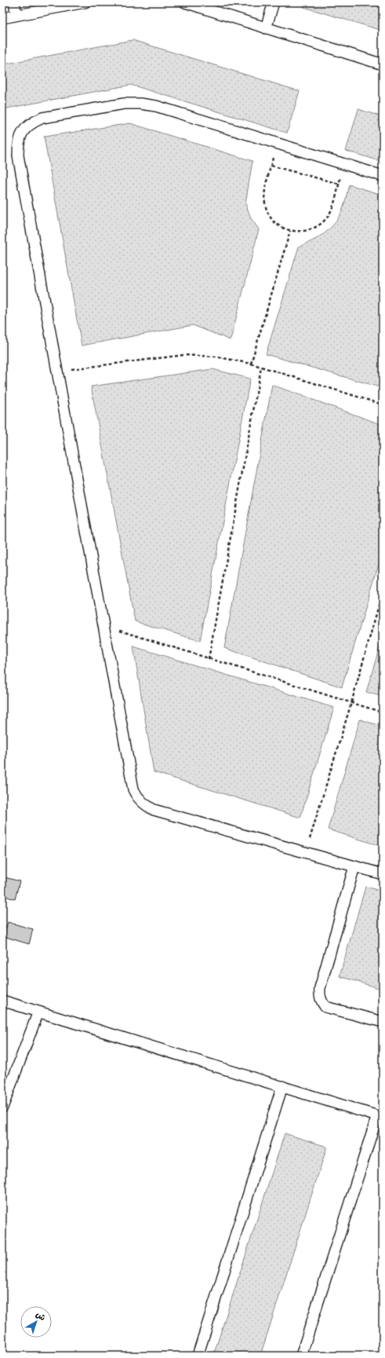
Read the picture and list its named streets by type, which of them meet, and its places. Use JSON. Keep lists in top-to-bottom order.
{
  "north": "top right"
}
